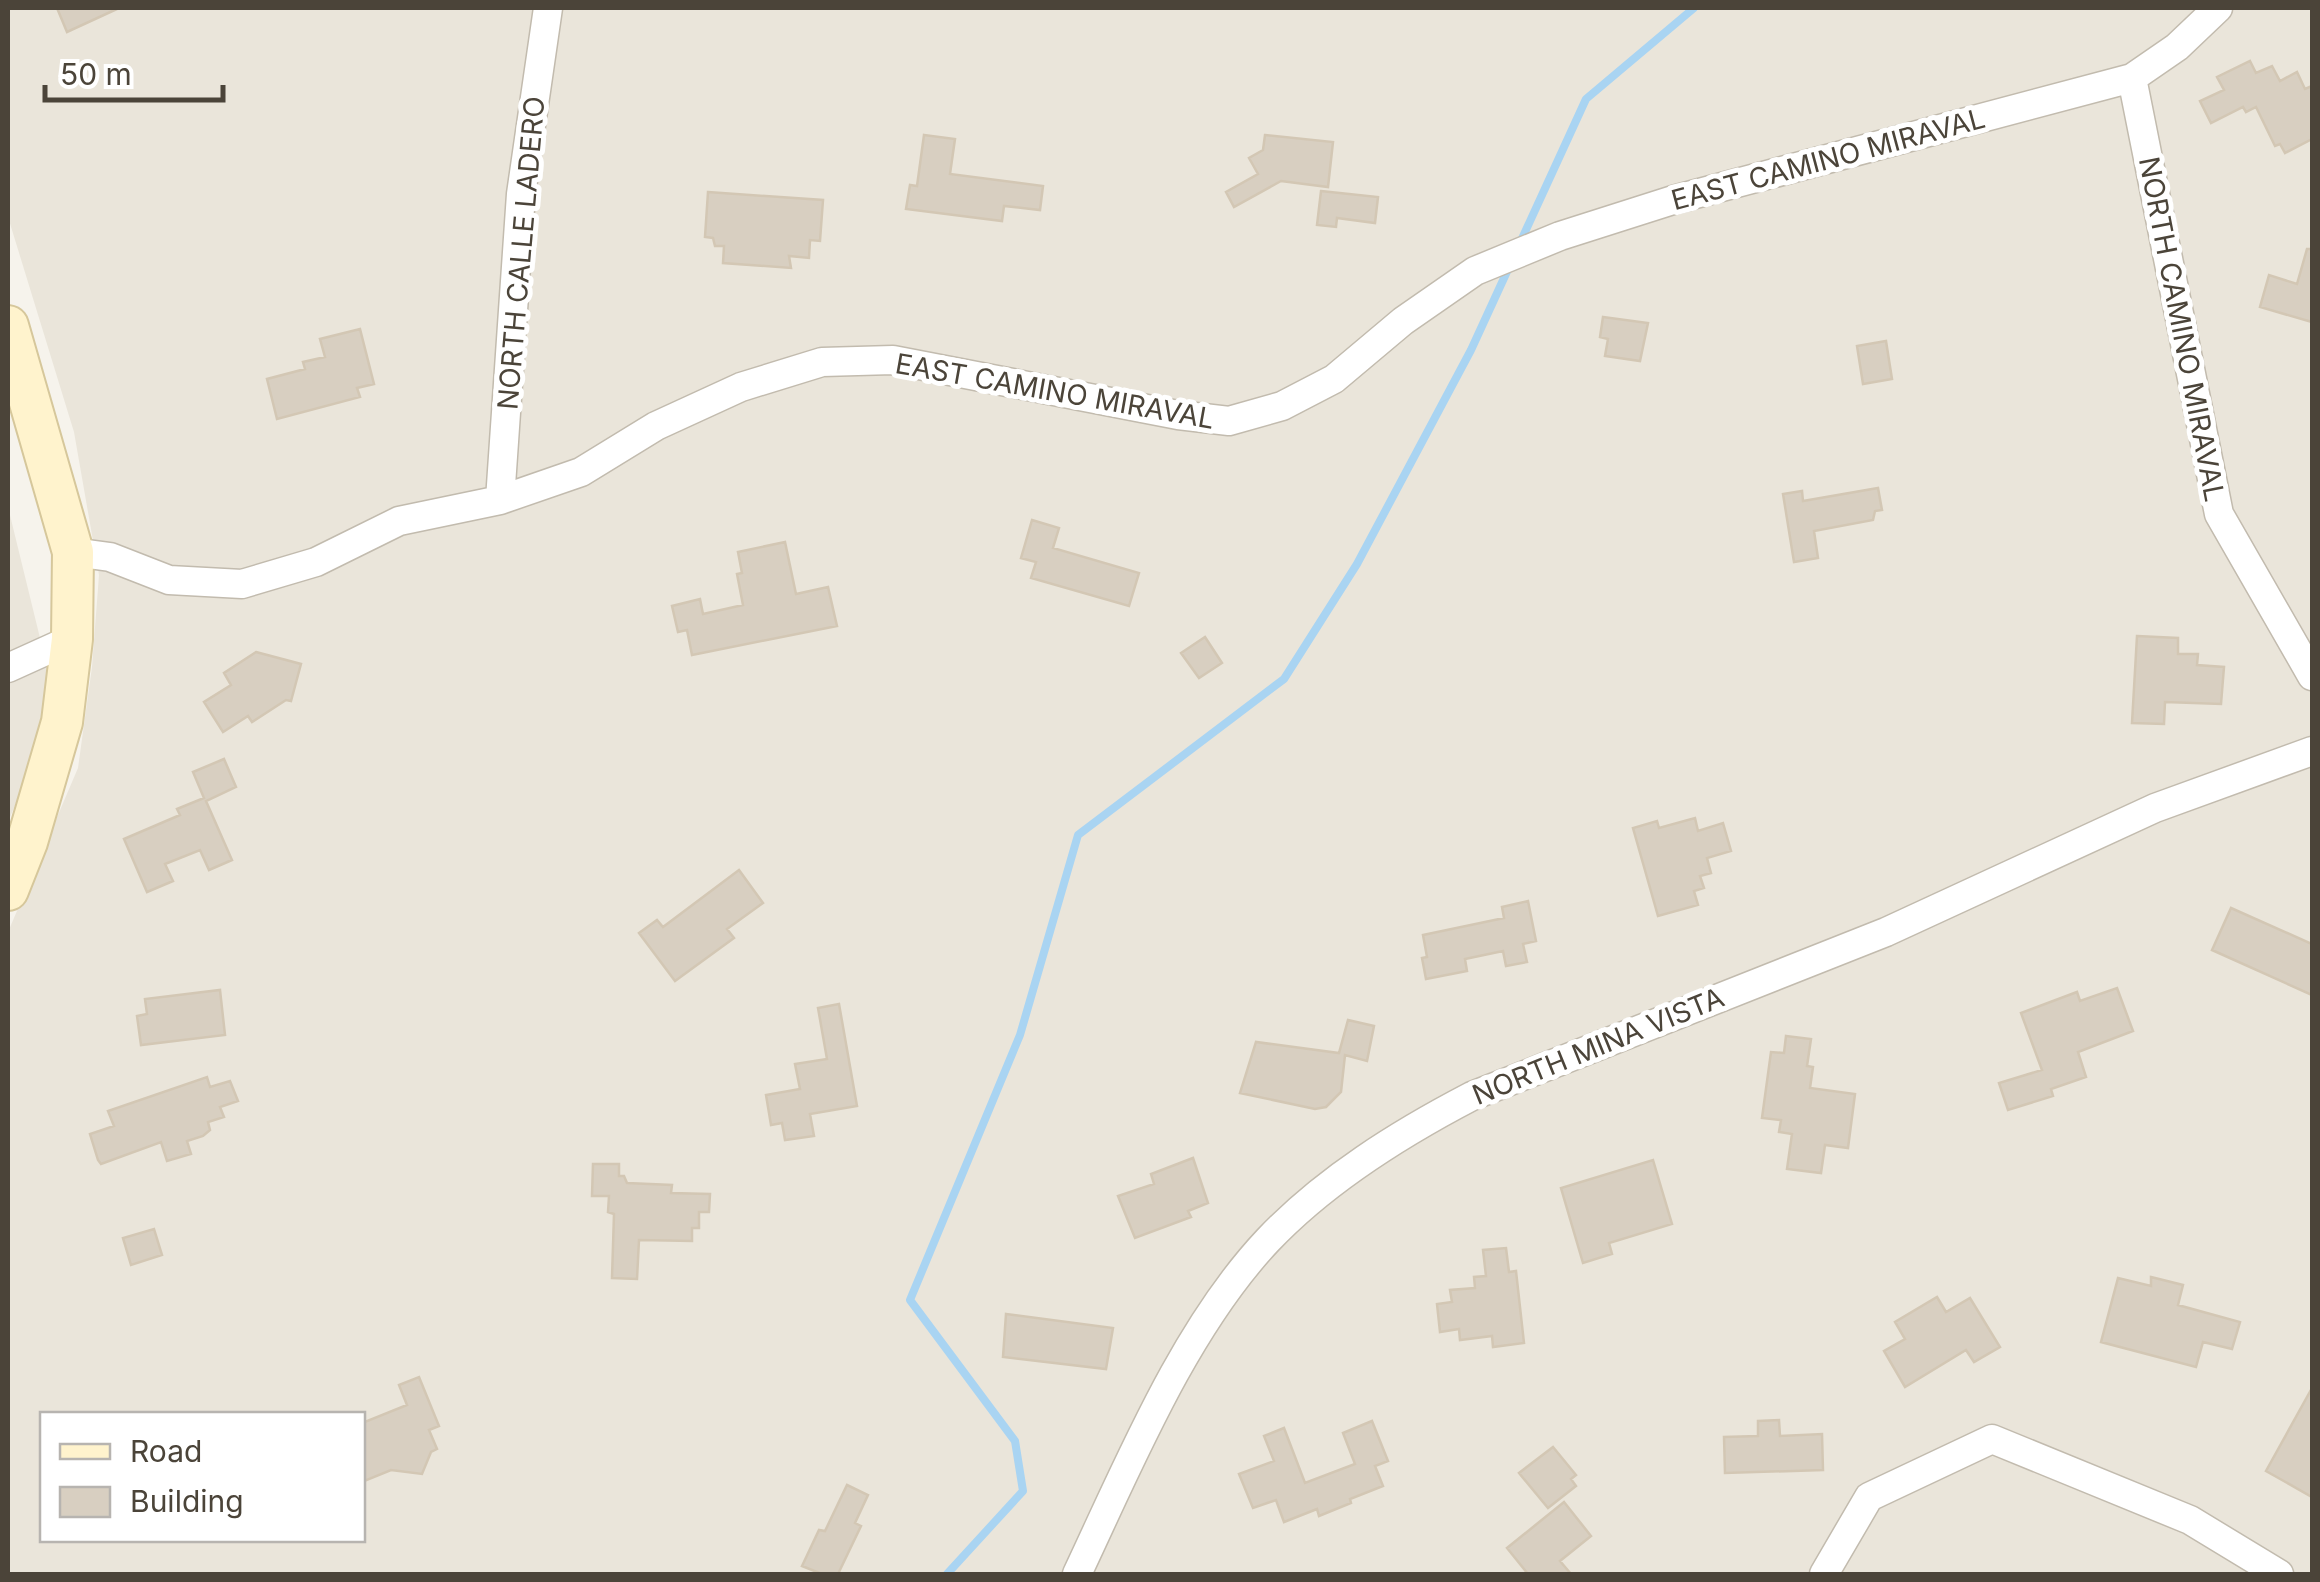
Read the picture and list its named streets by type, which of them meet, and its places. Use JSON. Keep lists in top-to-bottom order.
{
  "streets": {
    "street": [
      "EAST CAMINO MIRAVAL",
      "NORTH CALLE LADERO",
      "NORTH CAMINO MIRAVAL",
      "NORTH MINA VISTA"
    ]
  },
  "crossings": [
    ["EAST CAMINO MIRAVAL", "NORTH CALLE LADERO"],
    ["EAST CAMINO MIRAVAL", "NORTH CAMINO MIRAVAL"]
  ],
  "legend": ["Road", "Building"],
  "scale_bar": "50 m"
}
